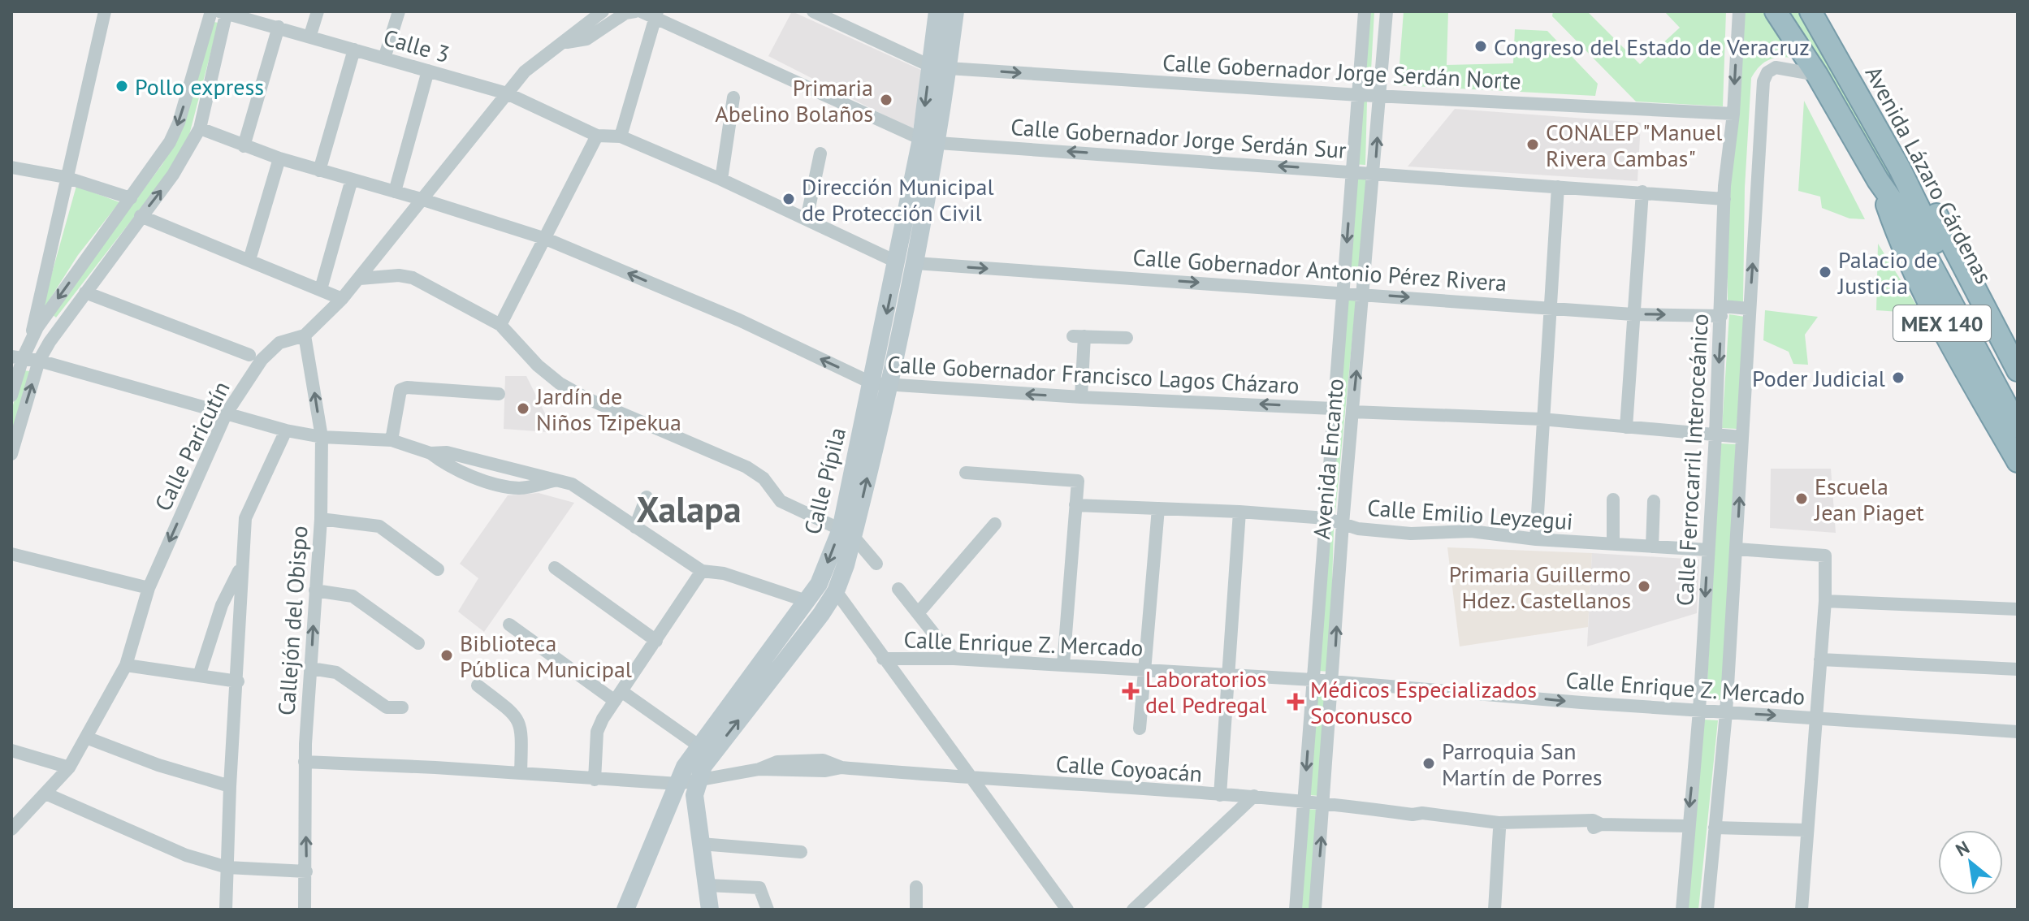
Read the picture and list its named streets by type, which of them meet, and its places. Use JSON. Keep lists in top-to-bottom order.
{
  "streets": {
    "highway": ["Avenida Lázaro Cárdenas", "MEX 140"],
    "main road": ["Calle Pípila"],
    "street": [
      "Calle 3",
      "Calle Gobernador Jorge Serdán Norte",
      "Calle Gobernador Jorge Serdán Sur",
      "Calle Gobernador Antonio Pérez Rivera",
      "Calle Gobernador Francisco Lagos Cházaro",
      "Calle Paricutín",
      "Avenida Encanto",
      "Calle Ferrocarril Interoceánico",
      "Calle Emilio Leyzegui",
      "Callejón del Obispo",
      "Calle Enrique Z. Mercado",
      "Calle Coyoacán"
    ]
  },
  "crossings": [
    ["Calle 3", "Calle Gobernador Antonio Pérez Rivera"],
    ["Calle 3", "Calle Paricutín"],
    ["Calle Gobernador Jorge Serdán Norte", "Avenida Encanto"],
    ["Calle Gobernador Jorge Serdán Norte", "Calle Ferrocarril Interoceánico"],
    ["Calle Gobernador Jorge Serdán Norte", "Calle Pípila"],
    ["Calle Gobernador Jorge Serdán Sur", "Avenida Encanto"],
    ["Calle Gobernador Jorge Serdán Sur", "Calle Ferrocarril Interoceánico"],
    ["Calle Gobernador Jorge Serdán Sur", "Calle Pípila"],
    ["Avenida Lázaro Cárdenas", "MEX 140"],
    ["Calle Gobernador Antonio Pérez Rivera", "Avenida Encanto"],
    ["Calle Gobernador Antonio Pérez Rivera", "Calle Ferrocarril Interoceánico"],
    ["Calle Gobernador Antonio Pérez Rivera", "Calle Pípila"],
    ["Calle Gobernador Francisco Lagos Cházaro", "Calle Paricutín"],
    ["Calle Gobernador Francisco Lagos Cházaro", "Avenida Encanto"],
    ["Calle Gobernador Francisco Lagos Cházaro", "Calle Pípila"],
    ["Calle Paricutín", "Callejón del Obispo"],
    ["Avenida Encanto", "Calle Emilio Leyzegui"],
    ["Avenida Encanto", "Calle Enrique Z. Mercado"],
    ["Avenida Encanto", "Calle Coyoacán"],
    ["Calle Ferrocarril Interoceánico", "Calle Emilio Leyzegui"],
    ["Calle Ferrocarril Interoceánico", "Calle Enrique Z. Mercado"],
    ["Calle Ferrocarril Interoceánico", "Calle Coyoacán"],
    ["Calle Pípila", "Calle Coyoacán"],
    ["Callejón del Obispo", "Calle Coyoacán"]
  ],
  "one_way": [
    "Calle Gobernador Jorge Serdán Norte",
    "Calle Gobernador Jorge Serdán Sur",
    "Calle Gobernador Antonio Pérez Rivera",
    "Calle Gobernador Francisco Lagos Cházaro",
    "Calle Enrique Z. Mercado"
  ],
  "districts": ["Xalapa"],
  "places": {
    "other": [
      "Congreso del Estado de Veracruz",
      "Pollo express",
      "Primaria Abelino Bolaños",
      "CONALEP \"Manuel Rivera Cambas\"",
      "Dirección Municipal de Protección Civil",
      "Palacio de Justicia",
      "Poder Judicial",
      "Jardín de Niños Tzipekua",
      "Escuela Jean Piaget",
      "Primaria Guillermo Hdez. Castellanos",
      "Biblioteca Pública Municipal",
      "Parroquia San Martín de Porres"
    ],
    "health": ["Laboratorios del Pedregal", "Médicos Especializados Soconusco"]
  },
  "north": "top left"
}
